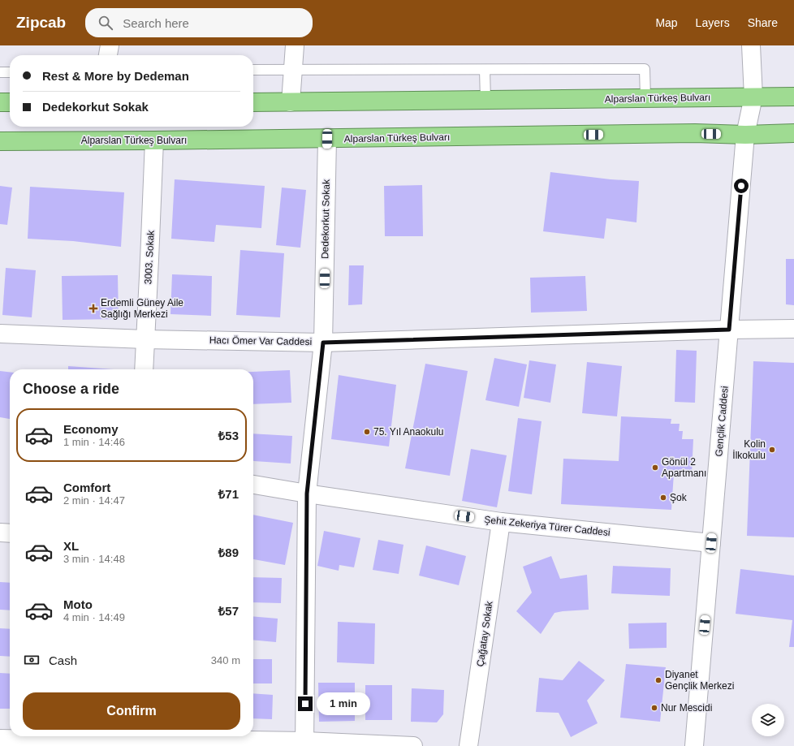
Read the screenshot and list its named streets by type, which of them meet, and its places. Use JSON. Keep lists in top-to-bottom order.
{
  "streets": {
    "highway": ["Alparslan Türkeş Bulvarı"],
    "street": [
      "Dedekorkut Sokak",
      "3003. Sokak",
      "Hacı Ömer Var Caddesi",
      "Gençlik Caddesi",
      "Şehit Zekeriya Türer Caddesi",
      "Çağatay Sokak"
    ]
  },
  "crossings": [
    ["Alparslan Türkeş Bulvarı", "Dedekorkut Sokak"],
    ["Alparslan Türkeş Bulvarı", "3003. Sokak"],
    ["Alparslan Türkeş Bulvarı", "Gençlik Caddesi"],
    ["Dedekorkut Sokak", "Hacı Ömer Var Caddesi"],
    ["Dedekorkut Sokak", "Şehit Zekeriya Türer Caddesi"],
    ["3003. Sokak", "Hacı Ömer Var Caddesi"],
    ["Hacı Ömer Var Caddesi", "Gençlik Caddesi"],
    ["Gençlik Caddesi", "Şehit Zekeriya Türer Caddesi"],
    ["Şehit Zekeriya Türer Caddesi", "Çağatay Sokak"]
  ],
  "places": {
    "health": ["Erdemli Güney Aile Sağlığı Merkezi"],
    "other": [
      "75. Yıl Anaokulu",
      "Kolin İlkokulu",
      "Gönül 2 Apartmanı",
      "Şok",
      "Diyanet Gençlik Merkezi",
      "Nur Mescidi"
    ]
  },
  "page": {
    "header": "Zipcab",
    "search": "Search here",
    "nav": ["Map", "Layers", "Share"],
    "banner": ["Rest & More by Dedeman", "Dedekorkut Sokak"],
    "heading": "Choose a ride",
    "list": [
      {
        "name": "Economy",
        "note": "1 min · 14:46",
        "value": "₺53"
      },
      {
        "name": "Comfort",
        "note": "2 min · 14:47",
        "value": "₺71"
      },
      {
        "name": "XL",
        "note": "3 min · 14:48",
        "value": "₺89"
      },
      {
        "name": "Moto",
        "note": "4 min · 14:49",
        "value": "₺57"
      }
    ],
    "pay": ["Cash", "340 m"],
    "buttons": "Confirm",
    "bubble": "1 min"
  }
}
